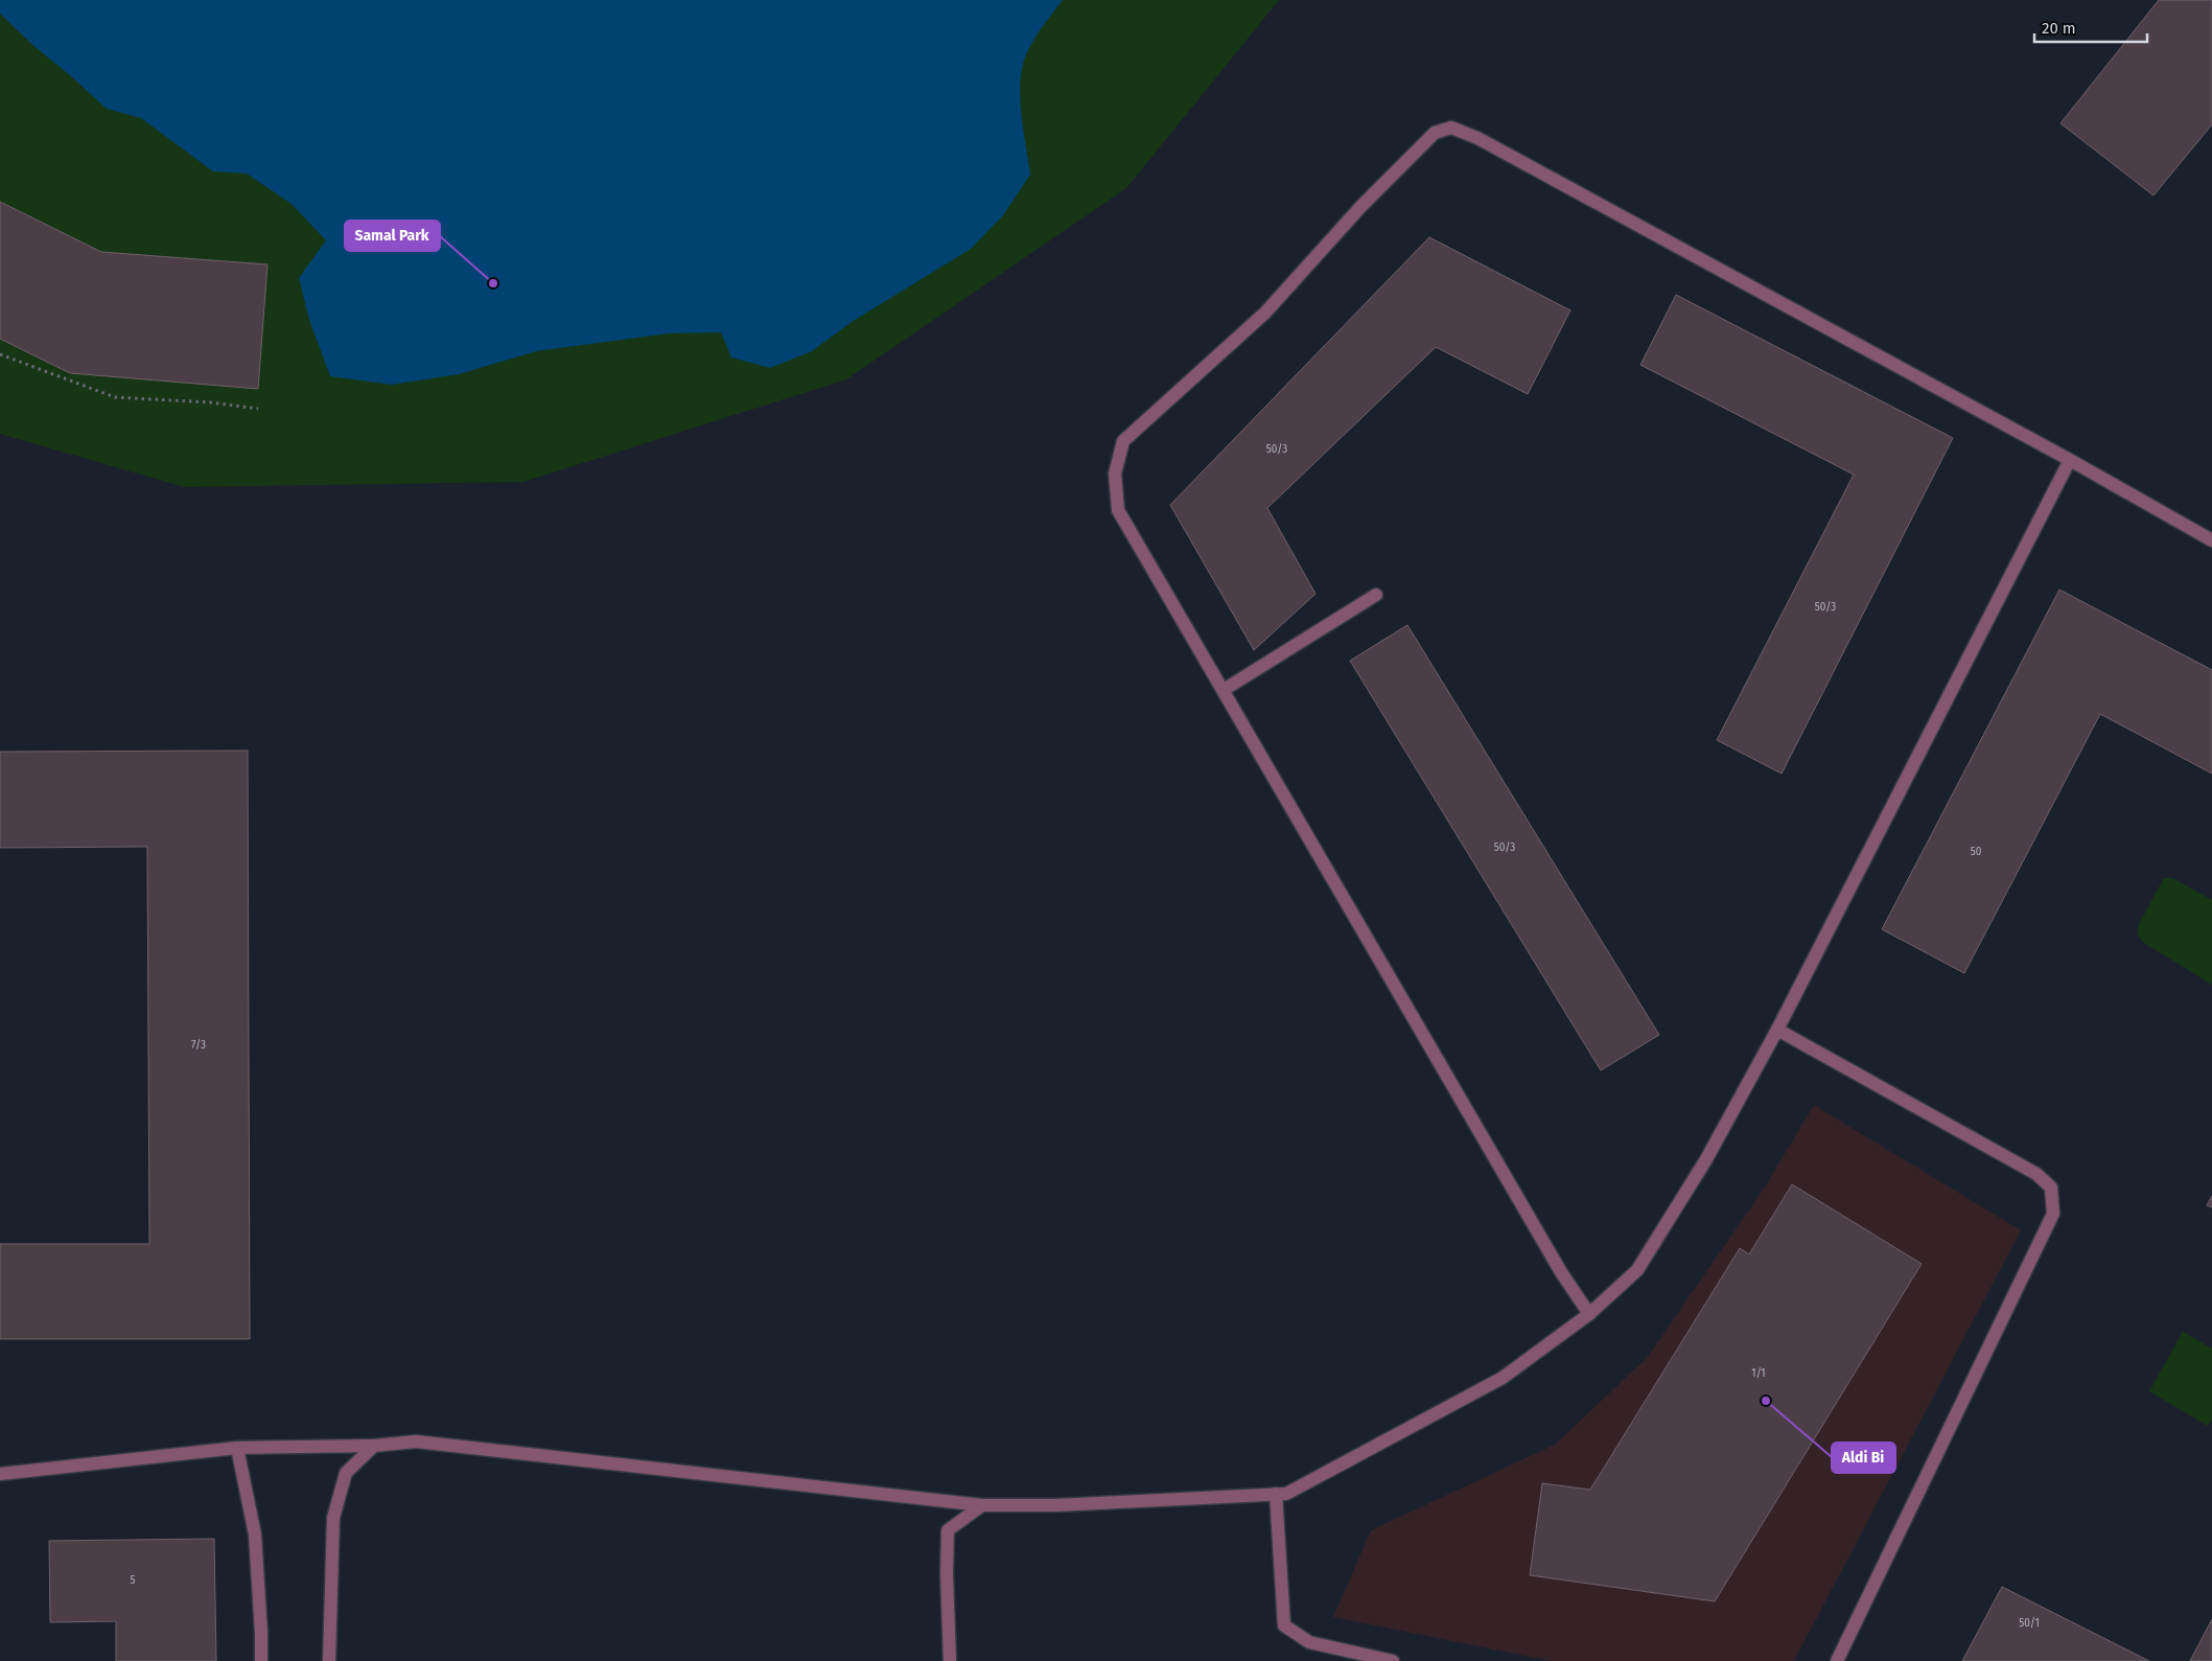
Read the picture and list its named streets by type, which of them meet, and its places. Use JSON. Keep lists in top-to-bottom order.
{
  "places": ["Samal Park", "Aldi Bi"],
  "house_numbers": [
    "50/3",
    "50/3",
    "50/3",
    "50",
    "7/3",
    "1/1",
    "5",
    "50/1"
  ],
  "scale_bar": "20 m"
}
